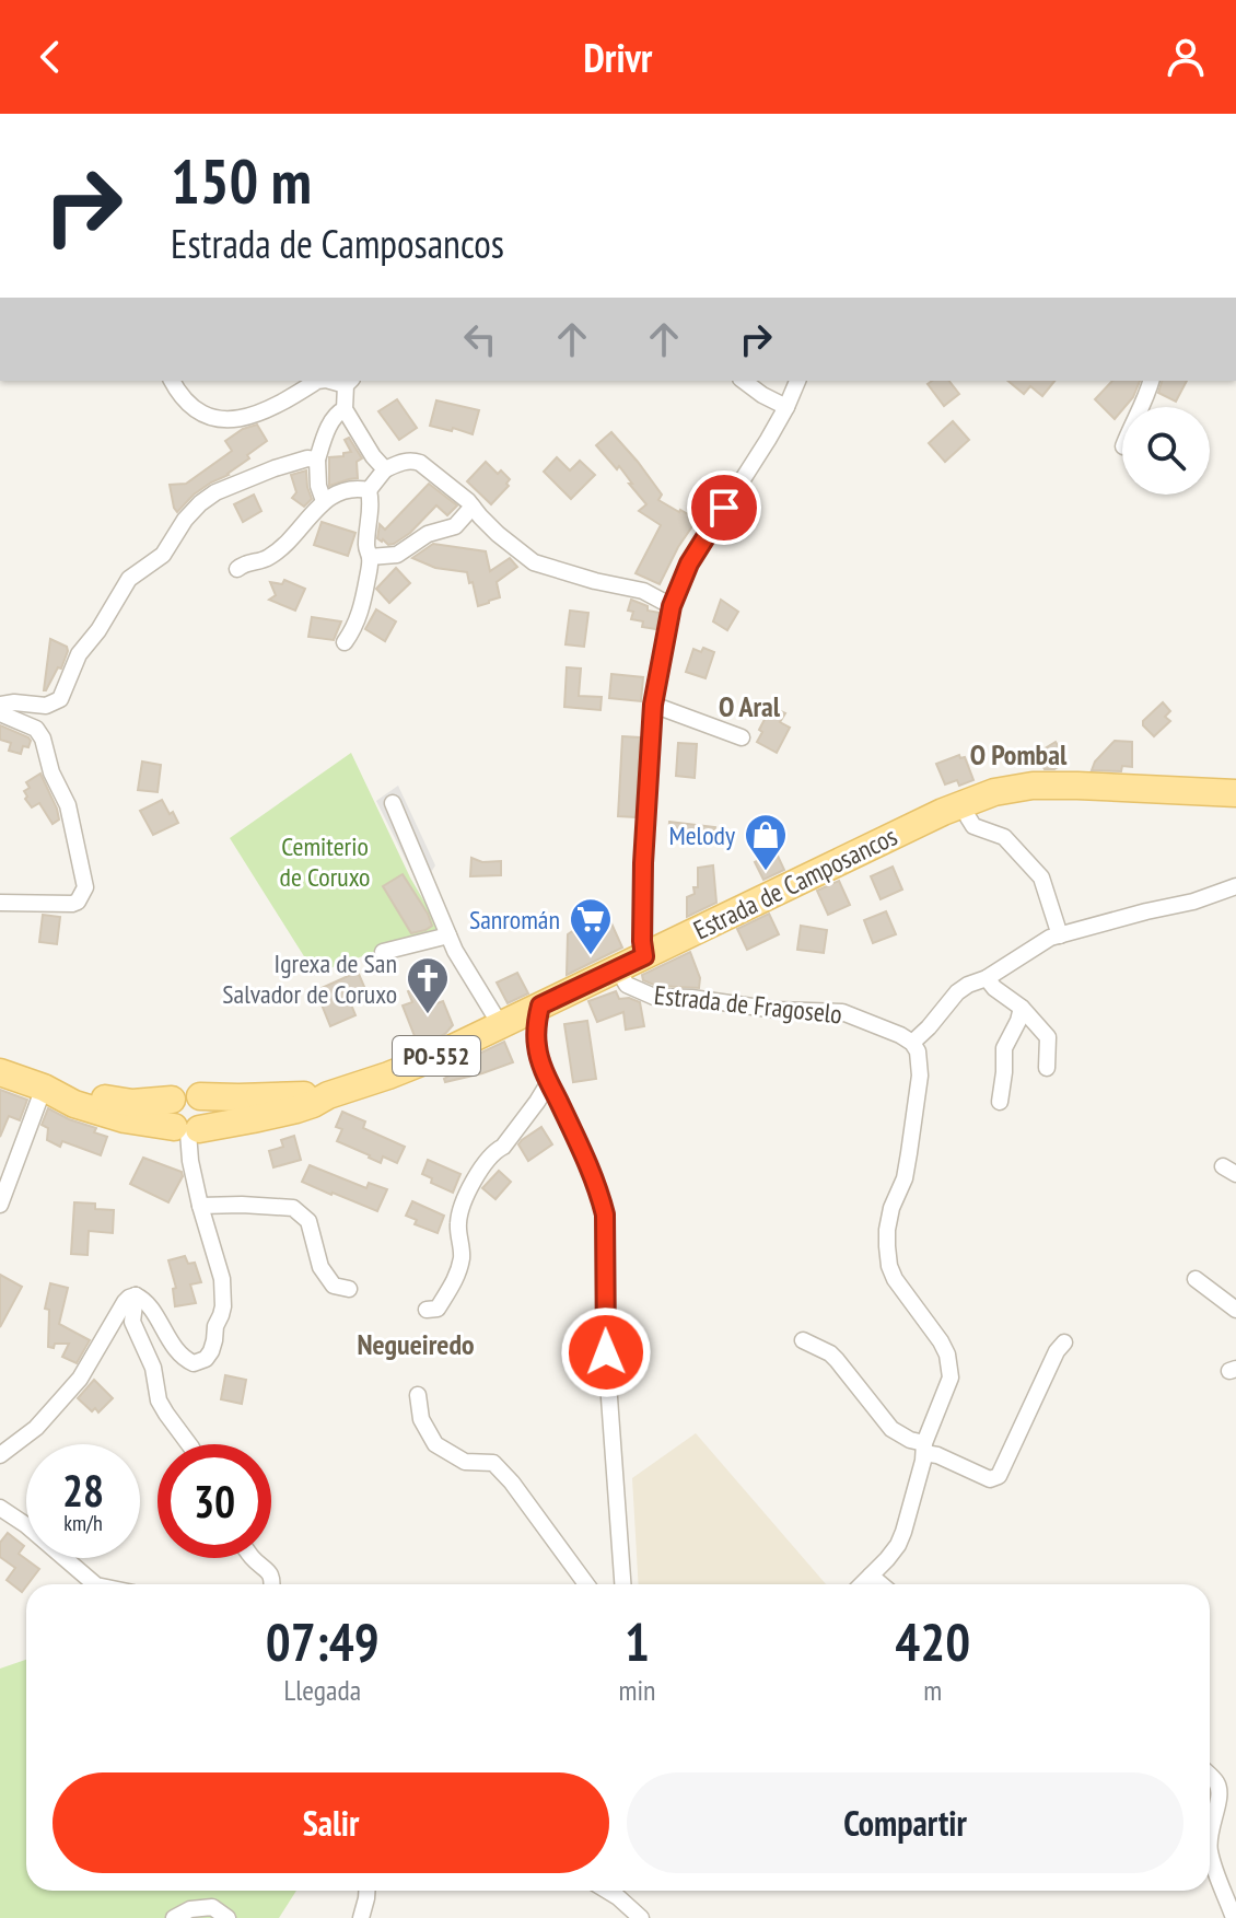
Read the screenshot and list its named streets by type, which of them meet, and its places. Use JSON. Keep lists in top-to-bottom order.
{
  "streets": {
    "main road": ["Estrada de Camposancos", "PO-552"],
    "street": ["Estrada de Fragoselo"]
  },
  "crossings": [
    ["Estrada de Camposancos", "Estrada de Fragoselo"]
  ],
  "districts": ["O Aral", "O Pombal", "Negueiredo"],
  "parks": ["Cemiterio de Coruxo"],
  "places": {
    "shop": ["Melody"],
    "supermarket": ["Sanromán"],
    "church": ["Igrexa de San Salvador de Coruxo"]
  },
  "page": {
    "header": "Drivr",
    "turn": ["150 m", "Estrada de Camposancos"],
    "speed": "28 km/h",
    "limit": "30",
    "eta": [
      "07:49",
      "Llegada",
      "1",
      "min",
      "420",
      "m"
    ],
    "buttons": ["Salir", "Compartir"]
  }
}
